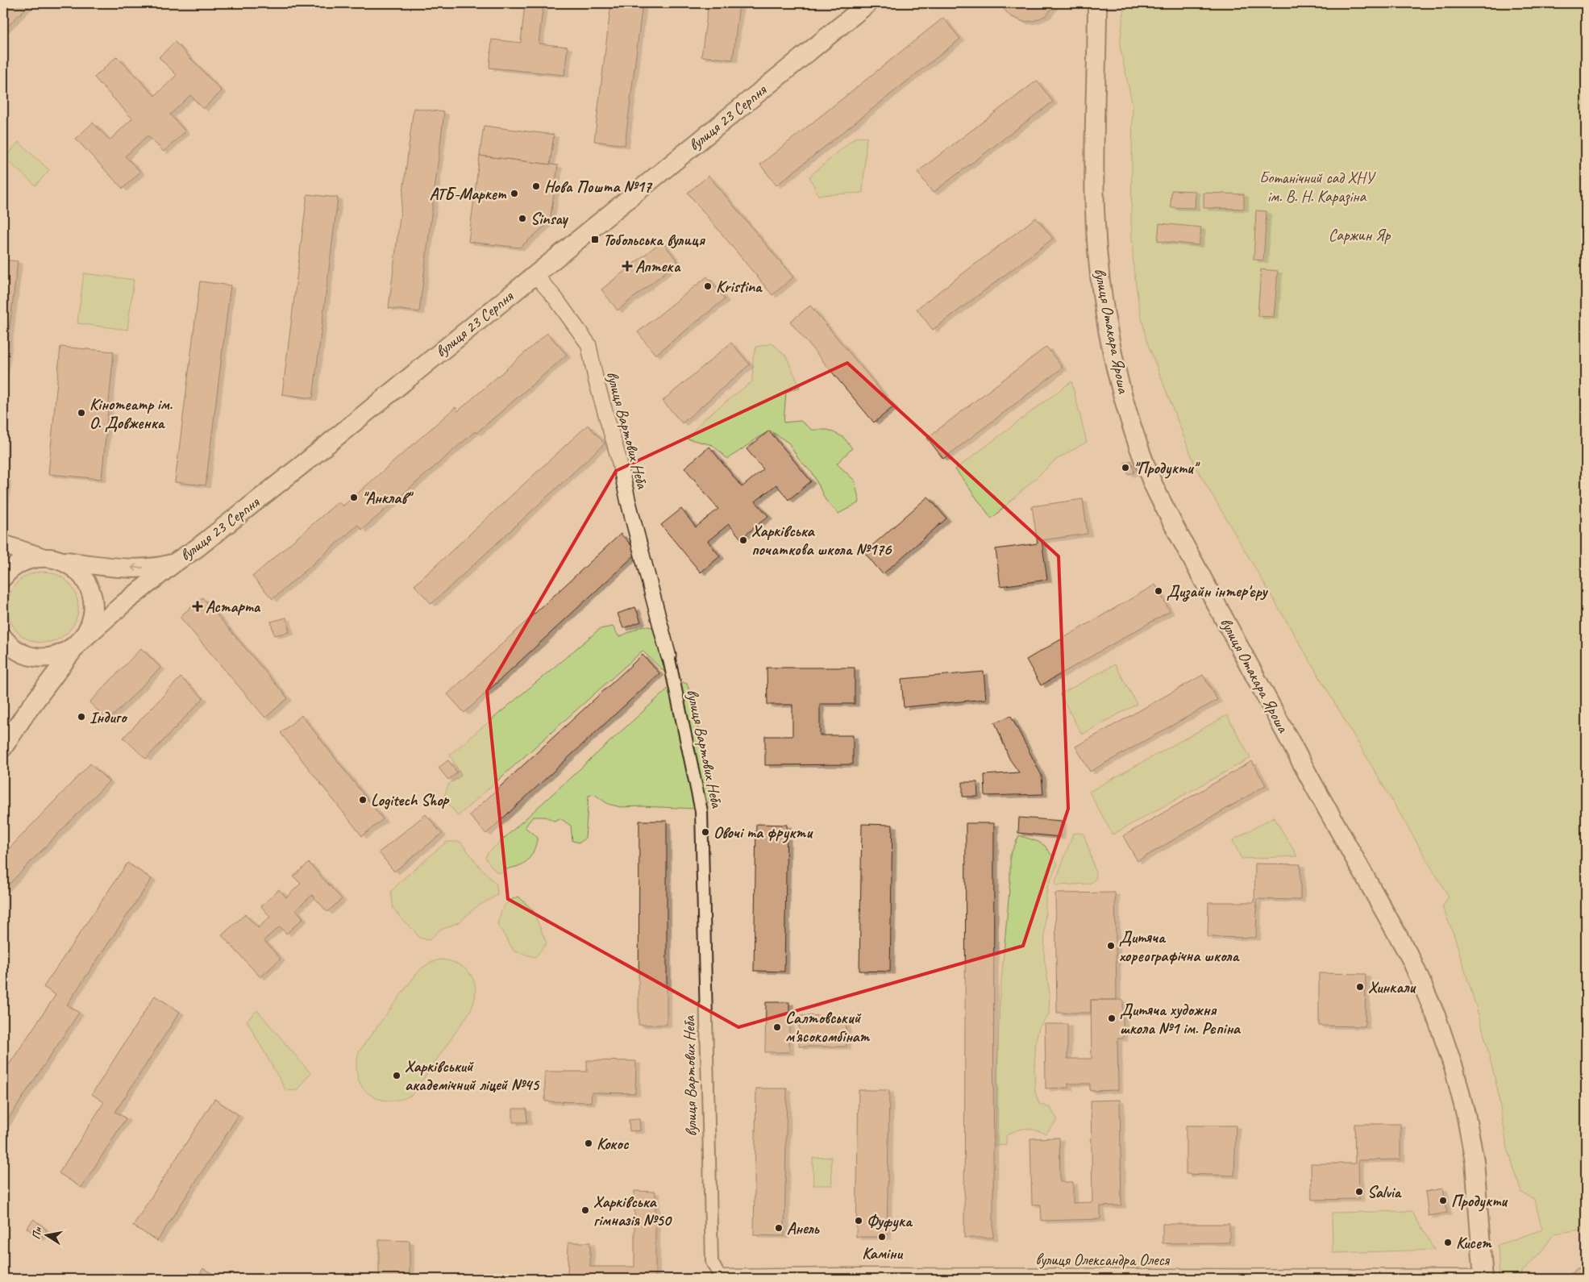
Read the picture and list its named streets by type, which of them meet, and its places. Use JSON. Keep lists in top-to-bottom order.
{
  "streets": {
    "street": [
      "вулиця 23 Серпня",
      "вулиця Отакара Яроша",
      "вулиця Вартових Неба",
      "вулиця Олександра Олеся"
    ]
  },
  "crossings": [
    ["вулиця 23 Серпня", "вулиця Вартових Неба"],
    ["вулиця Отакара Яроша", "вулиця Олександра Олеся"],
    ["вулиця Вартових Неба", "вулиця Олександра Олеся"]
  ],
  "parks": ["Ботанічний сад ХНУ ім. В. Н. Каразіна", "Саржин Яр"],
  "places": {
    "other": [
      "Нова Пошта №17",
      "АТБ-Маркет",
      "Sinsay",
      "Kristina",
      "Кінотеатр ім. О. Довженка",
      "\"Продукти\"",
      "\"Анклав\"",
      "Харківська початкова школа №176",
      "Дизайн інтер'єру",
      "Індиго",
      "Logitech Shop",
      "Овочі та фрукти",
      "Дитяча хореографічна школа",
      "Хинкали",
      "Дитяча художня школа №1 ім. Рєпіна",
      "Салтовський м'ясокомбінат",
      "Харківський академічний ліцей №45",
      "Кокос",
      "Salvia",
      "Продукти",
      "Харківська гімназія №50",
      "Фуфука",
      "Анель",
      "Каміни",
      "Кисет"
    ],
    "transit": ["Тобольська вулиця"],
    "health": ["Аптека", "Астарта"]
  },
  "north": "left"
}
